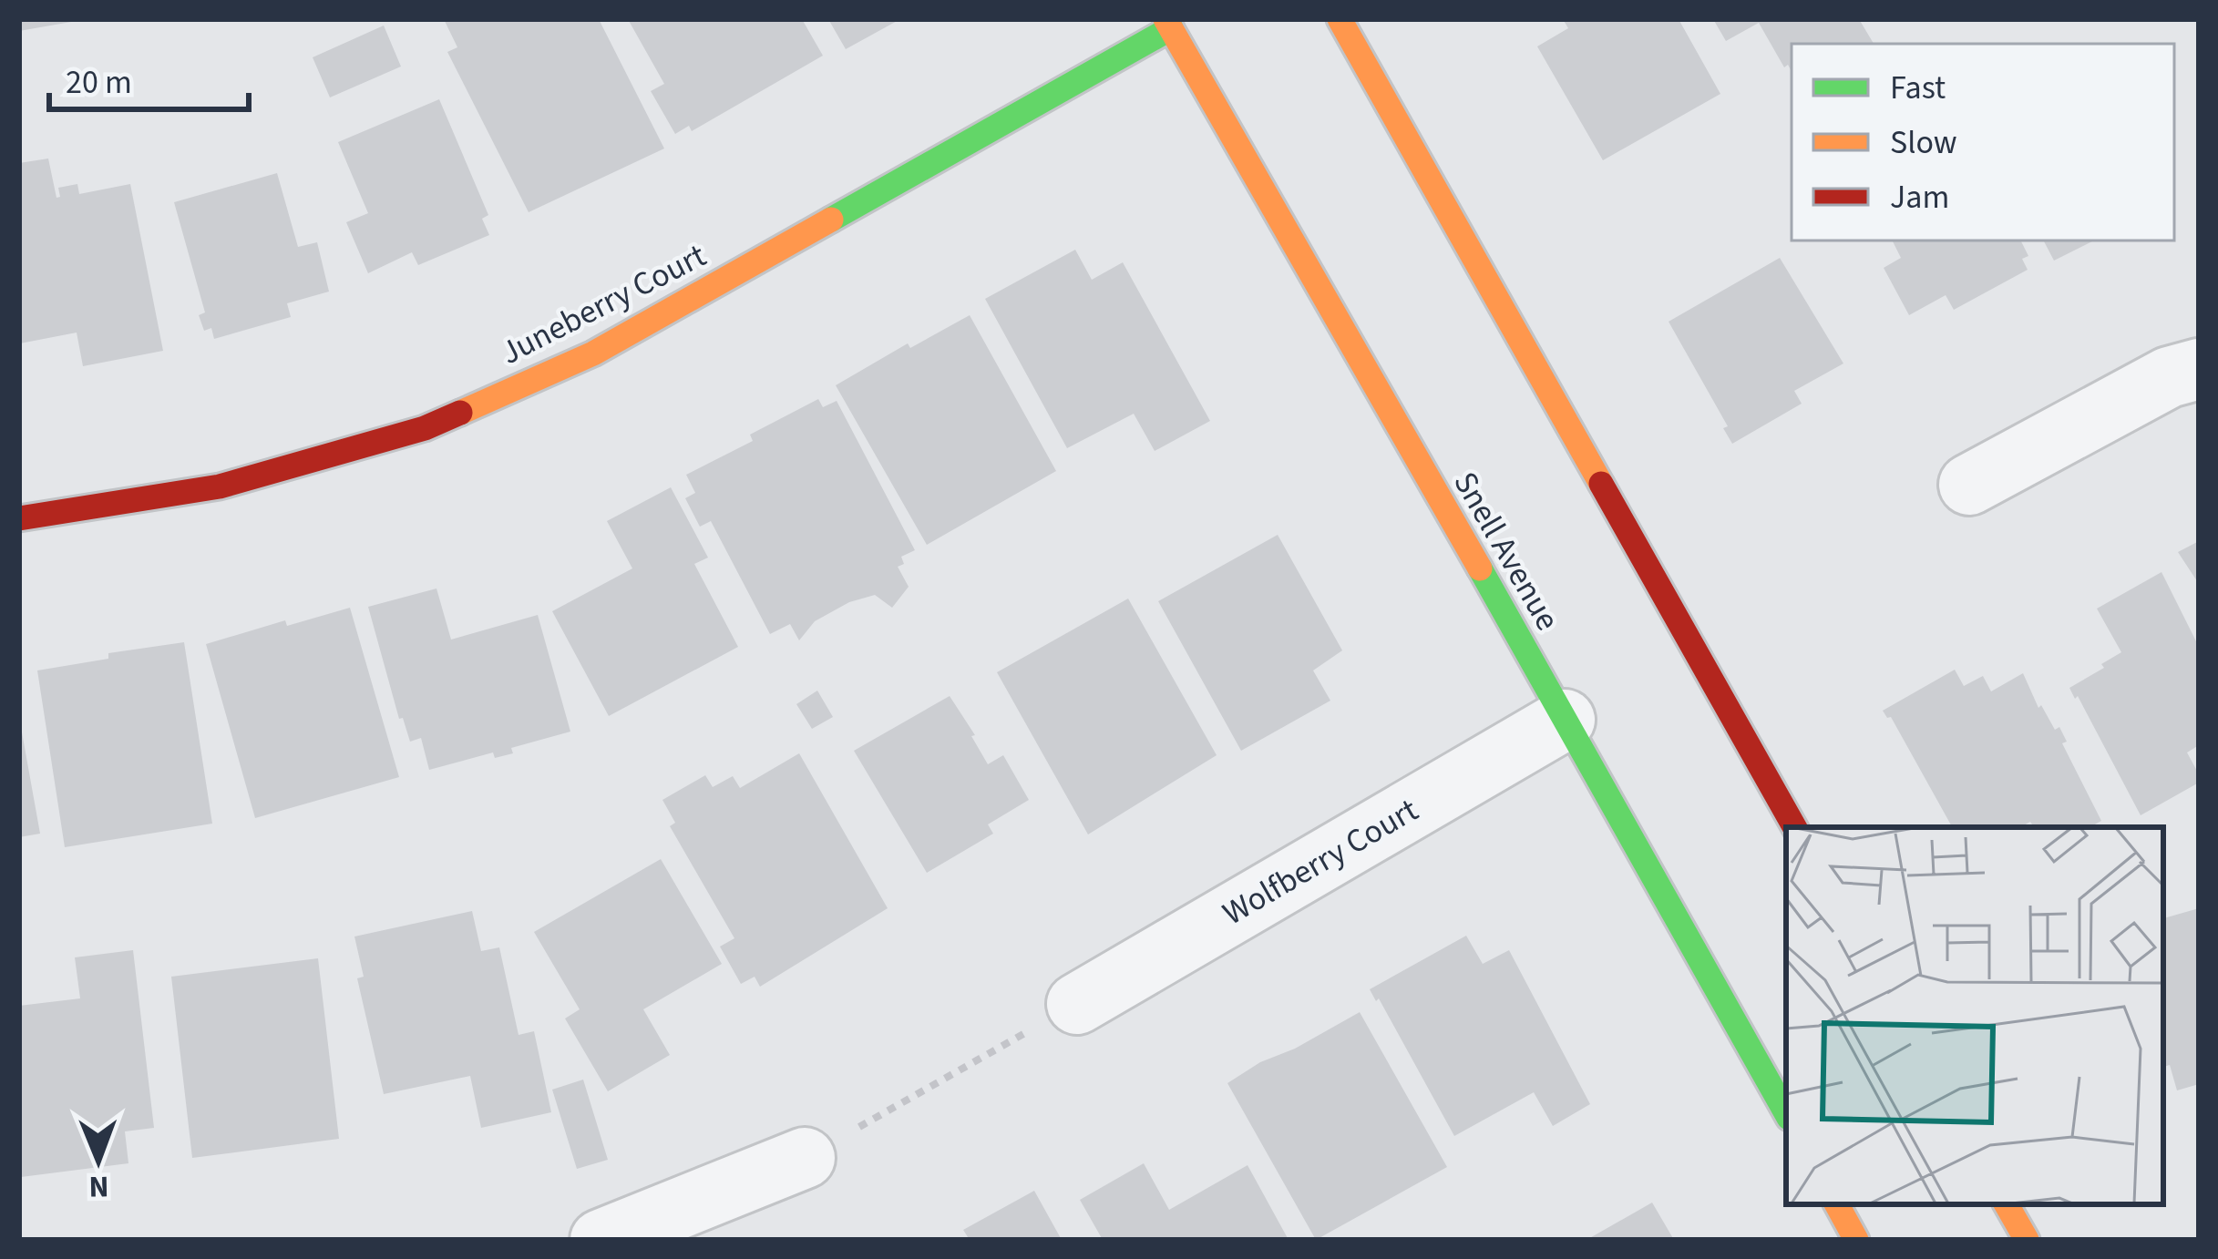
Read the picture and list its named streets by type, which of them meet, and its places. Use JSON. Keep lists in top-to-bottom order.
{
  "streets": {
    "main road": ["Juneberry Court", "Snell Avenue"],
    "street": ["Wolfberry Court"]
  },
  "crossings": [
    ["Juneberry Court", "Snell Avenue"],
    ["Snell Avenue", "Wolfberry Court"]
  ],
  "legend": ["Fast", "Slow", "Jam"],
  "scale_bar": "20 m",
  "north": "bottom"
}
